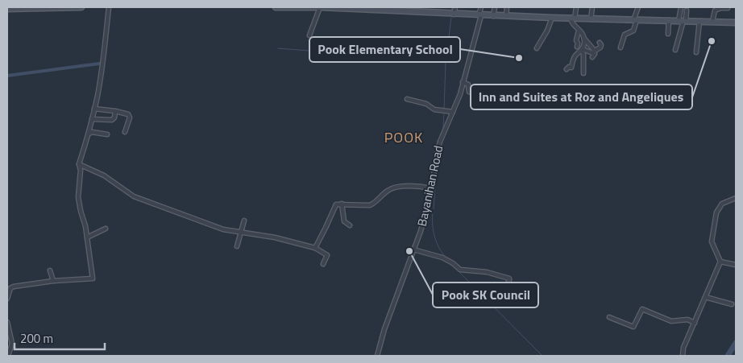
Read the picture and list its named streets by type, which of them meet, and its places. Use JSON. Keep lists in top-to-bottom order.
{
  "streets": {
    "street": ["Bayanihan Road"]
  },
  "districts": ["POOK"],
  "places": ["Inn and Suites at Roz and Angeliques", "Pook Elementary School", "Pook SK Council"],
  "scale_bar": "200 m"
}
